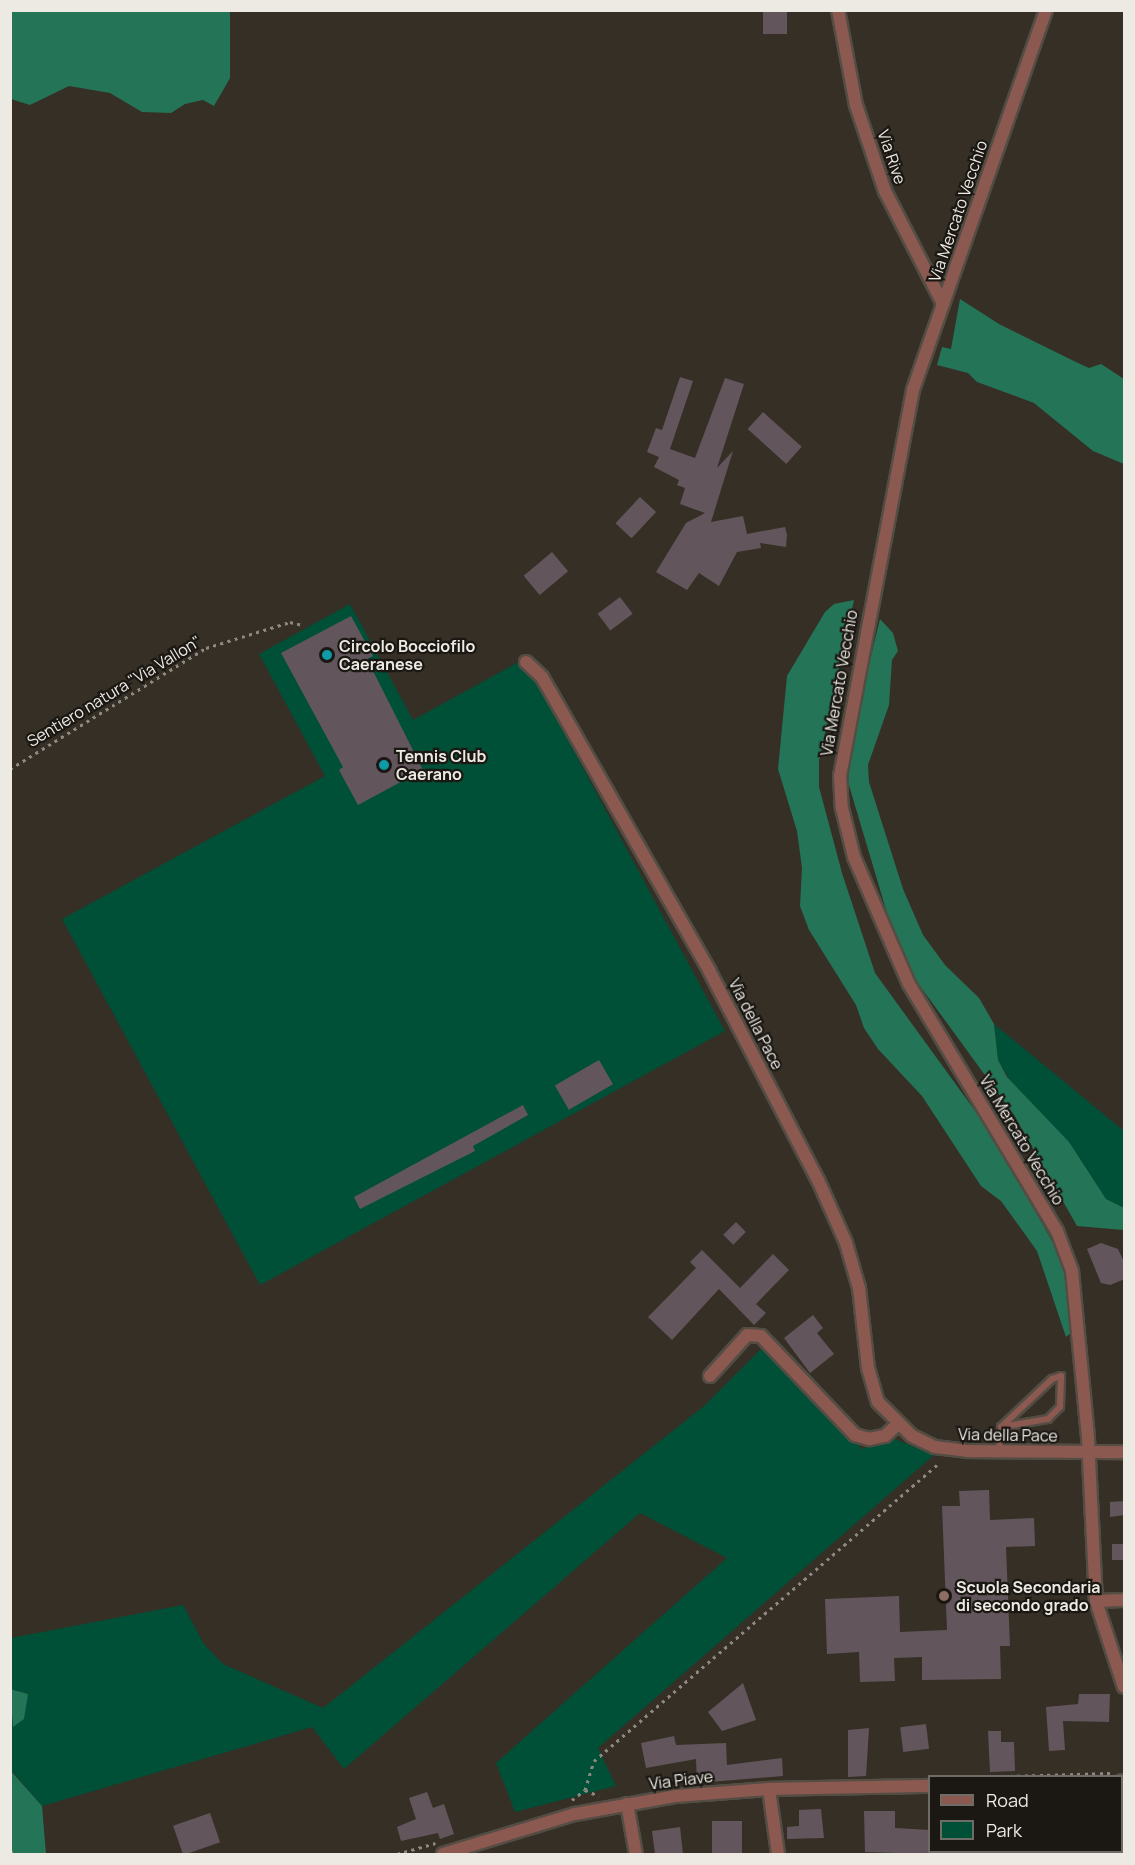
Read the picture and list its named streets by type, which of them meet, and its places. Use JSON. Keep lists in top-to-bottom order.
{
  "streets": {
    "street": [
      "Via Rive",
      "Via Mercato Vecchio",
      "Via della Pace",
      "Via Piave"
    ],
    "path": ["Sentiero natura \"Via Vallon\""]
  },
  "crossings": [
    ["Via Rive", "Via Mercato Vecchio"],
    ["Via Mercato Vecchio", "Via della Pace"]
  ],
  "places": ["Circolo Bocciofilo Caeranese", "Tennis Club Caerano", "Scuola Secondaria di secondo grado"],
  "legend": ["Road", "Park"]
}
